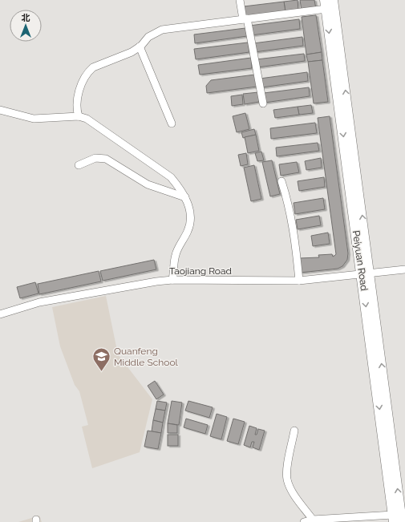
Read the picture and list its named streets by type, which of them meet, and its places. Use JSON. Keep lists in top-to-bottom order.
{
  "streets": {
    "main road": ["Peiyuan Road"],
    "street": ["Taojiang Road"]
  },
  "crossings": [
    ["Peiyuan Road", "Taojiang Road"]
  ],
  "places": {
    "school or university": ["Quanfeng Middle School"]
  },
  "north": "top"
}
